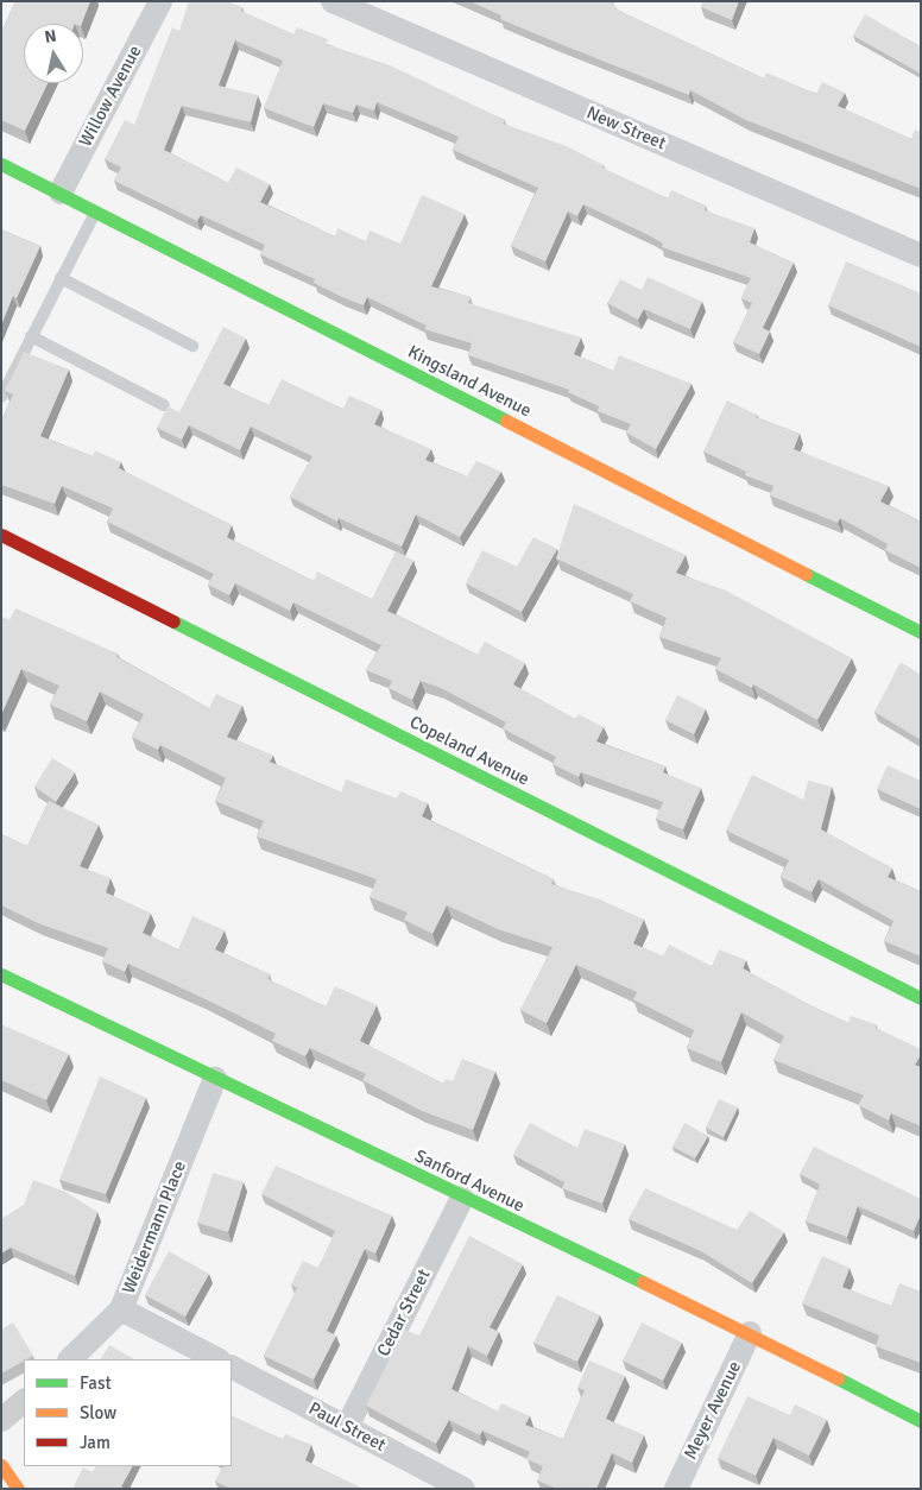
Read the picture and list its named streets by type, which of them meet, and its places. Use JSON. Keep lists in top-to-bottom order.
{
  "streets": {
    "street": [
      "Willow Avenue",
      "New Street",
      "Kingsland Avenue",
      "Copeland Avenue",
      "Sanford Avenue",
      "Weidermann Place",
      "Cedar Street",
      "Meyer Avenue",
      "Paul Street"
    ]
  },
  "crossings": [
    ["Willow Avenue", "Kingsland Avenue"],
    ["Sanford Avenue", "Weidermann Place"],
    ["Sanford Avenue", "Cedar Street"],
    ["Sanford Avenue", "Meyer Avenue"],
    ["Cedar Street", "Paul Street"]
  ],
  "legend": ["Fast", "Slow", "Jam"],
  "north": "top"
}
